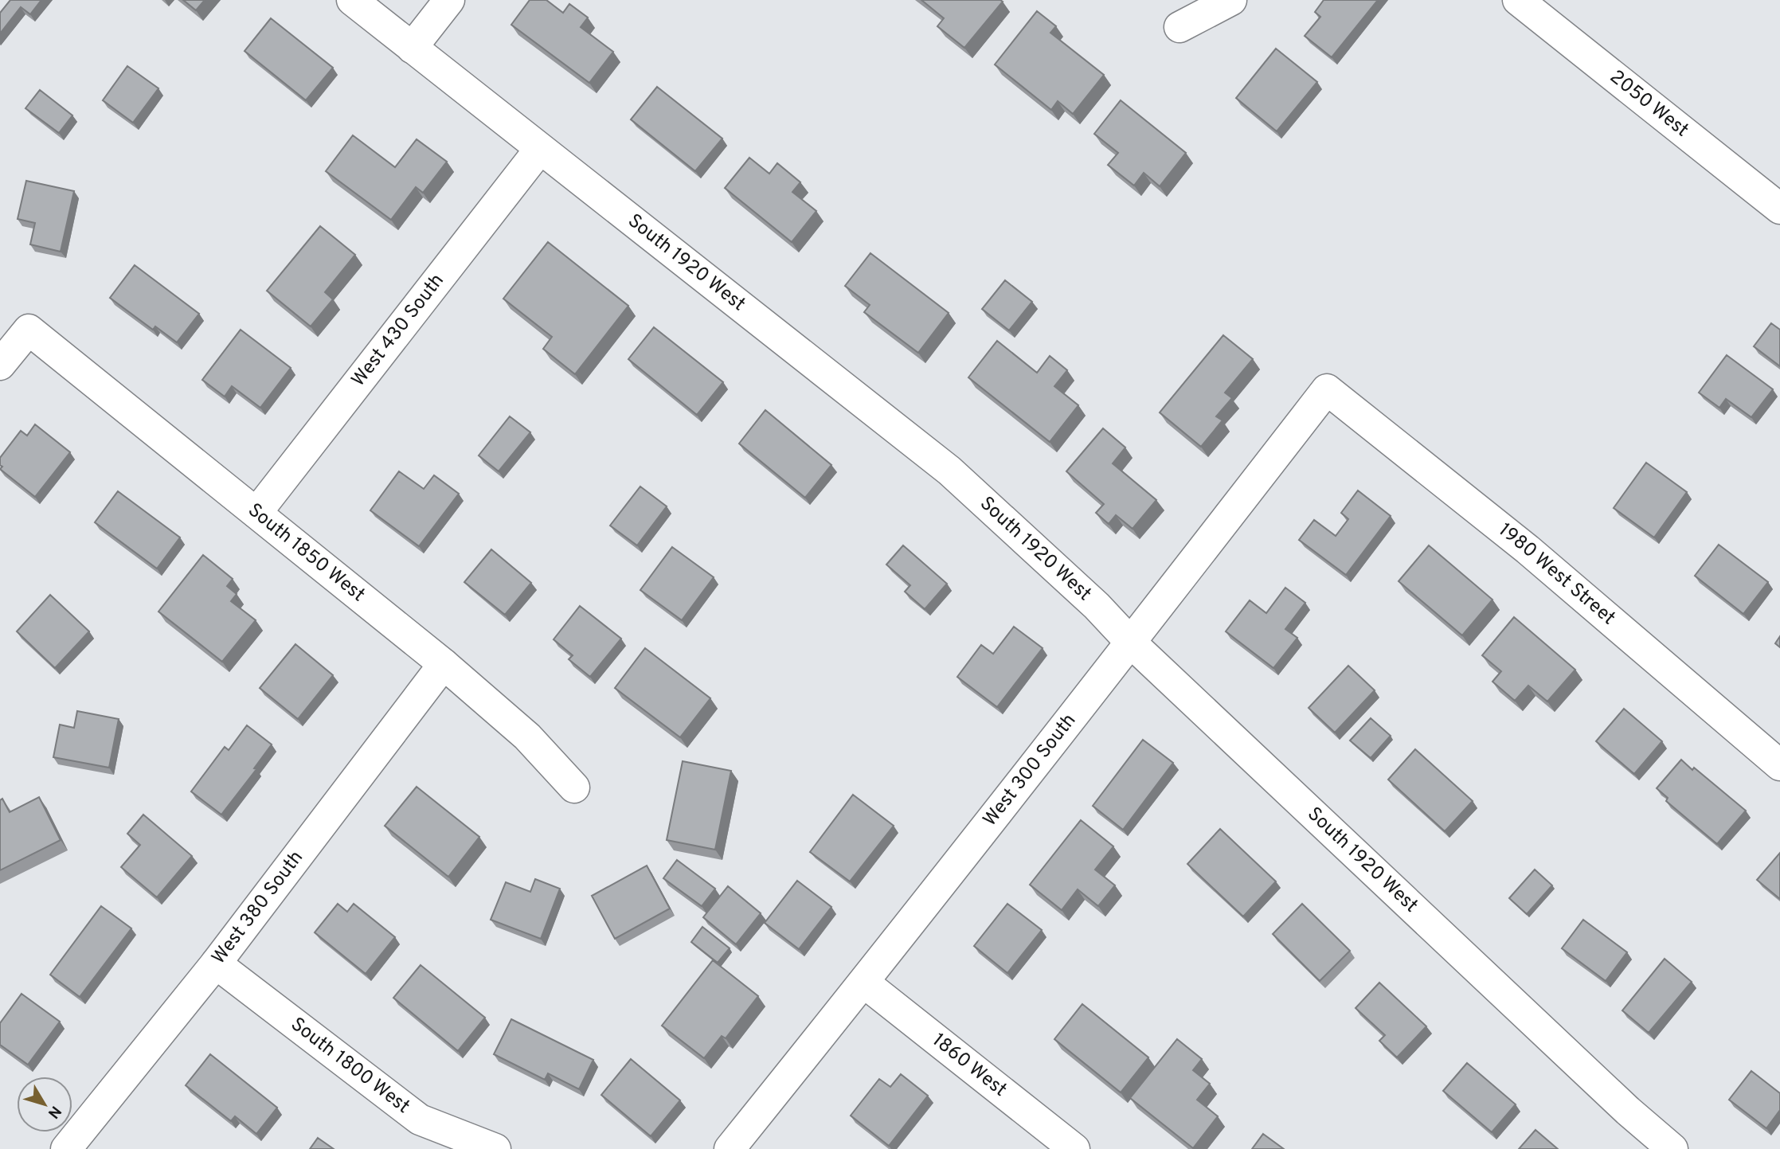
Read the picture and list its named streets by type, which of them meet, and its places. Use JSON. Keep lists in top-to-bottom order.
{
  "streets": {
    "street": [
      "2050 West",
      "South 1920 West",
      "West 430 South",
      "South 1850 West",
      "1980 West Street",
      "West 300 South",
      "West 380 South",
      "1860 West",
      "South 1800 West"
    ]
  },
  "crossings": [
    ["South 1920 West", "West 430 South"],
    ["South 1920 West", "West 300 South"],
    ["West 430 South", "South 1850 West"],
    ["South 1850 West", "West 380 South"],
    ["1980 West Street", "West 300 South"],
    ["West 300 South", "1860 West"],
    ["West 380 South", "South 1800 West"]
  ],
  "north": "bottom right"
}
